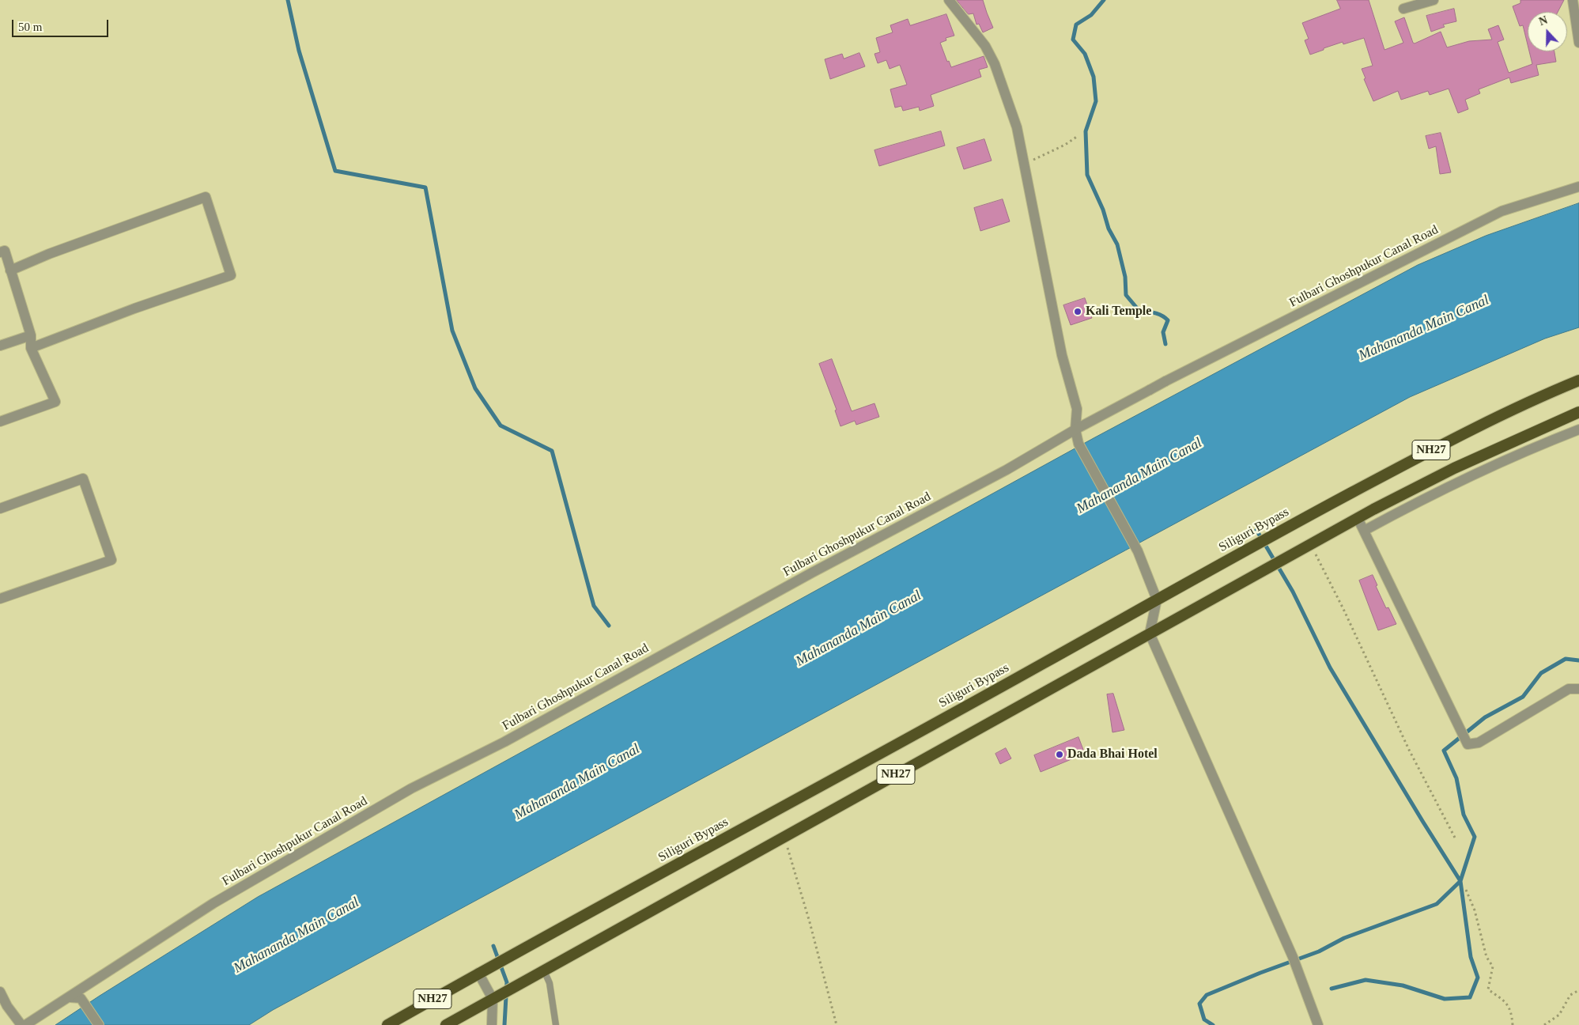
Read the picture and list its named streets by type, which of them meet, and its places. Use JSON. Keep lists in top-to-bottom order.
{
  "streets": {
    "highway": ["NH27", "Siliguri Bypass"],
    "street": ["Fulbari Ghoshpukur Canal Road"]
  },
  "water": ["Mahananda Main Canal"],
  "places": ["Kali Temple", "Dada Bhai Hotel"],
  "scale_bar": "50 m",
  "north": "top"
}
